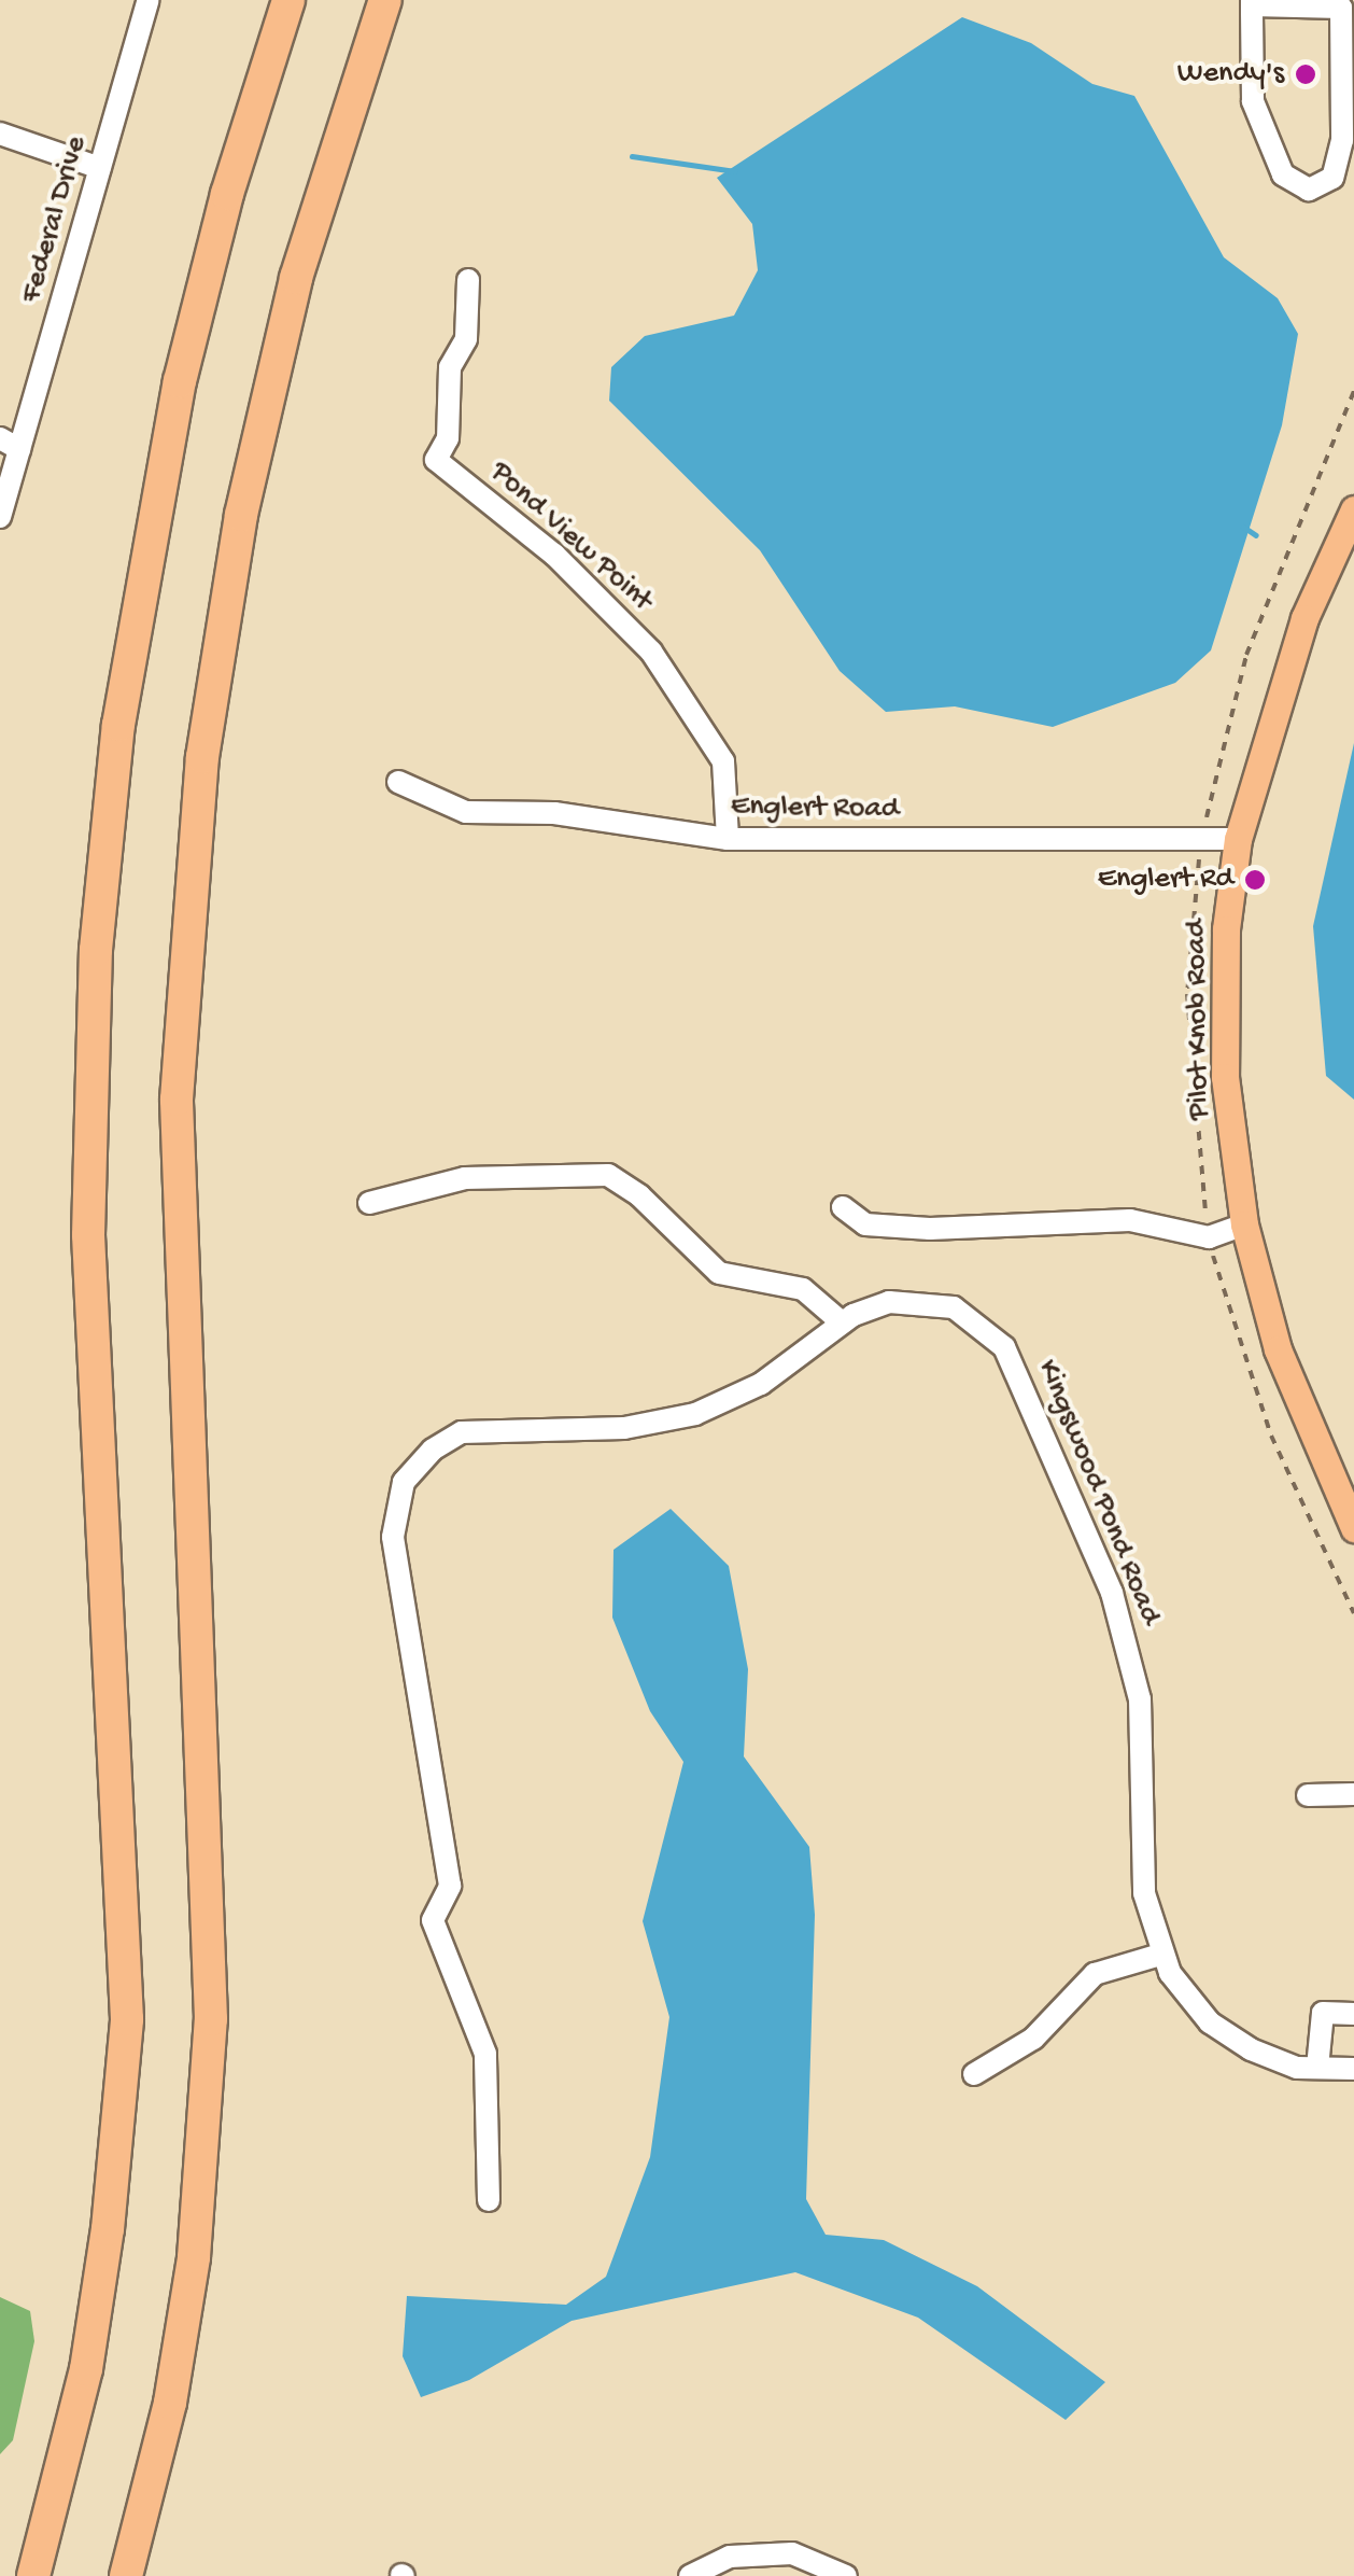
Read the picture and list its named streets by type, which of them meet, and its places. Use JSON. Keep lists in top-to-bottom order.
{
  "streets": {
    "main road": ["Pilot Knob Road"],
    "street": [
      "Federal Drive",
      "Pond View Point",
      "Englert Road",
      "Kingswood Pond Road"
    ]
  },
  "crossings": [
    ["Pond View Point", "Englert Road"],
    ["Englert Road", "Pilot Knob Road"]
  ],
  "places": ["Wendy's", "Englert Rd"]
}
